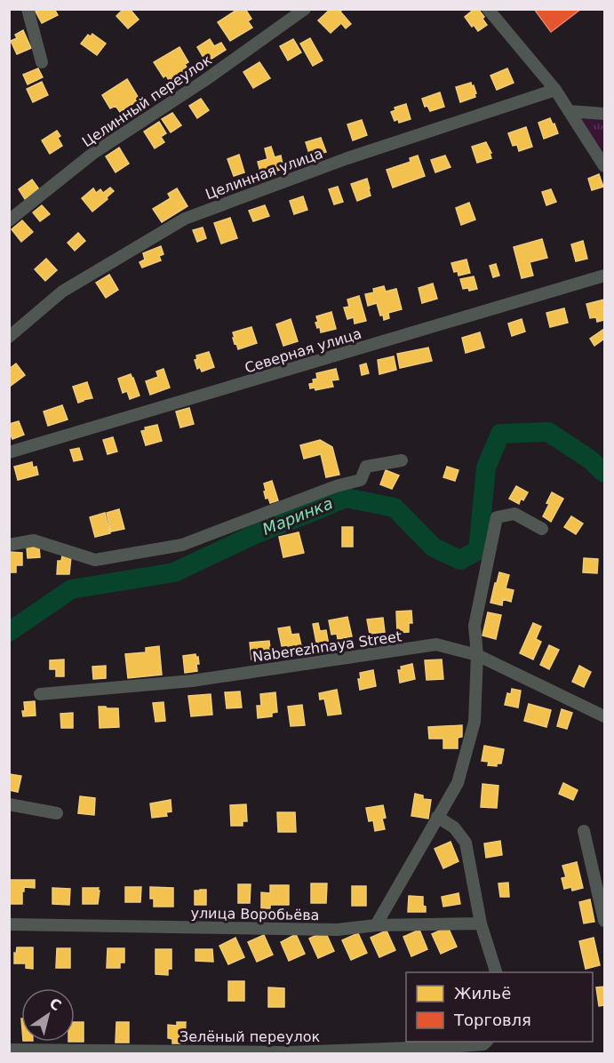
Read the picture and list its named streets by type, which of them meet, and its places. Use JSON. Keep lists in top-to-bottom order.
{
  "streets": {
    "street": [
      "Целинный переулок",
      "Целинная улица",
      "Северная улица",
      "Naberezhnaya Street",
      "улица Воробьёва",
      "Зелёный переулок"
    ]
  },
  "water": ["Маринка"],
  "legend": ["Жильё", "Торговля"],
  "north": "top right"
}
